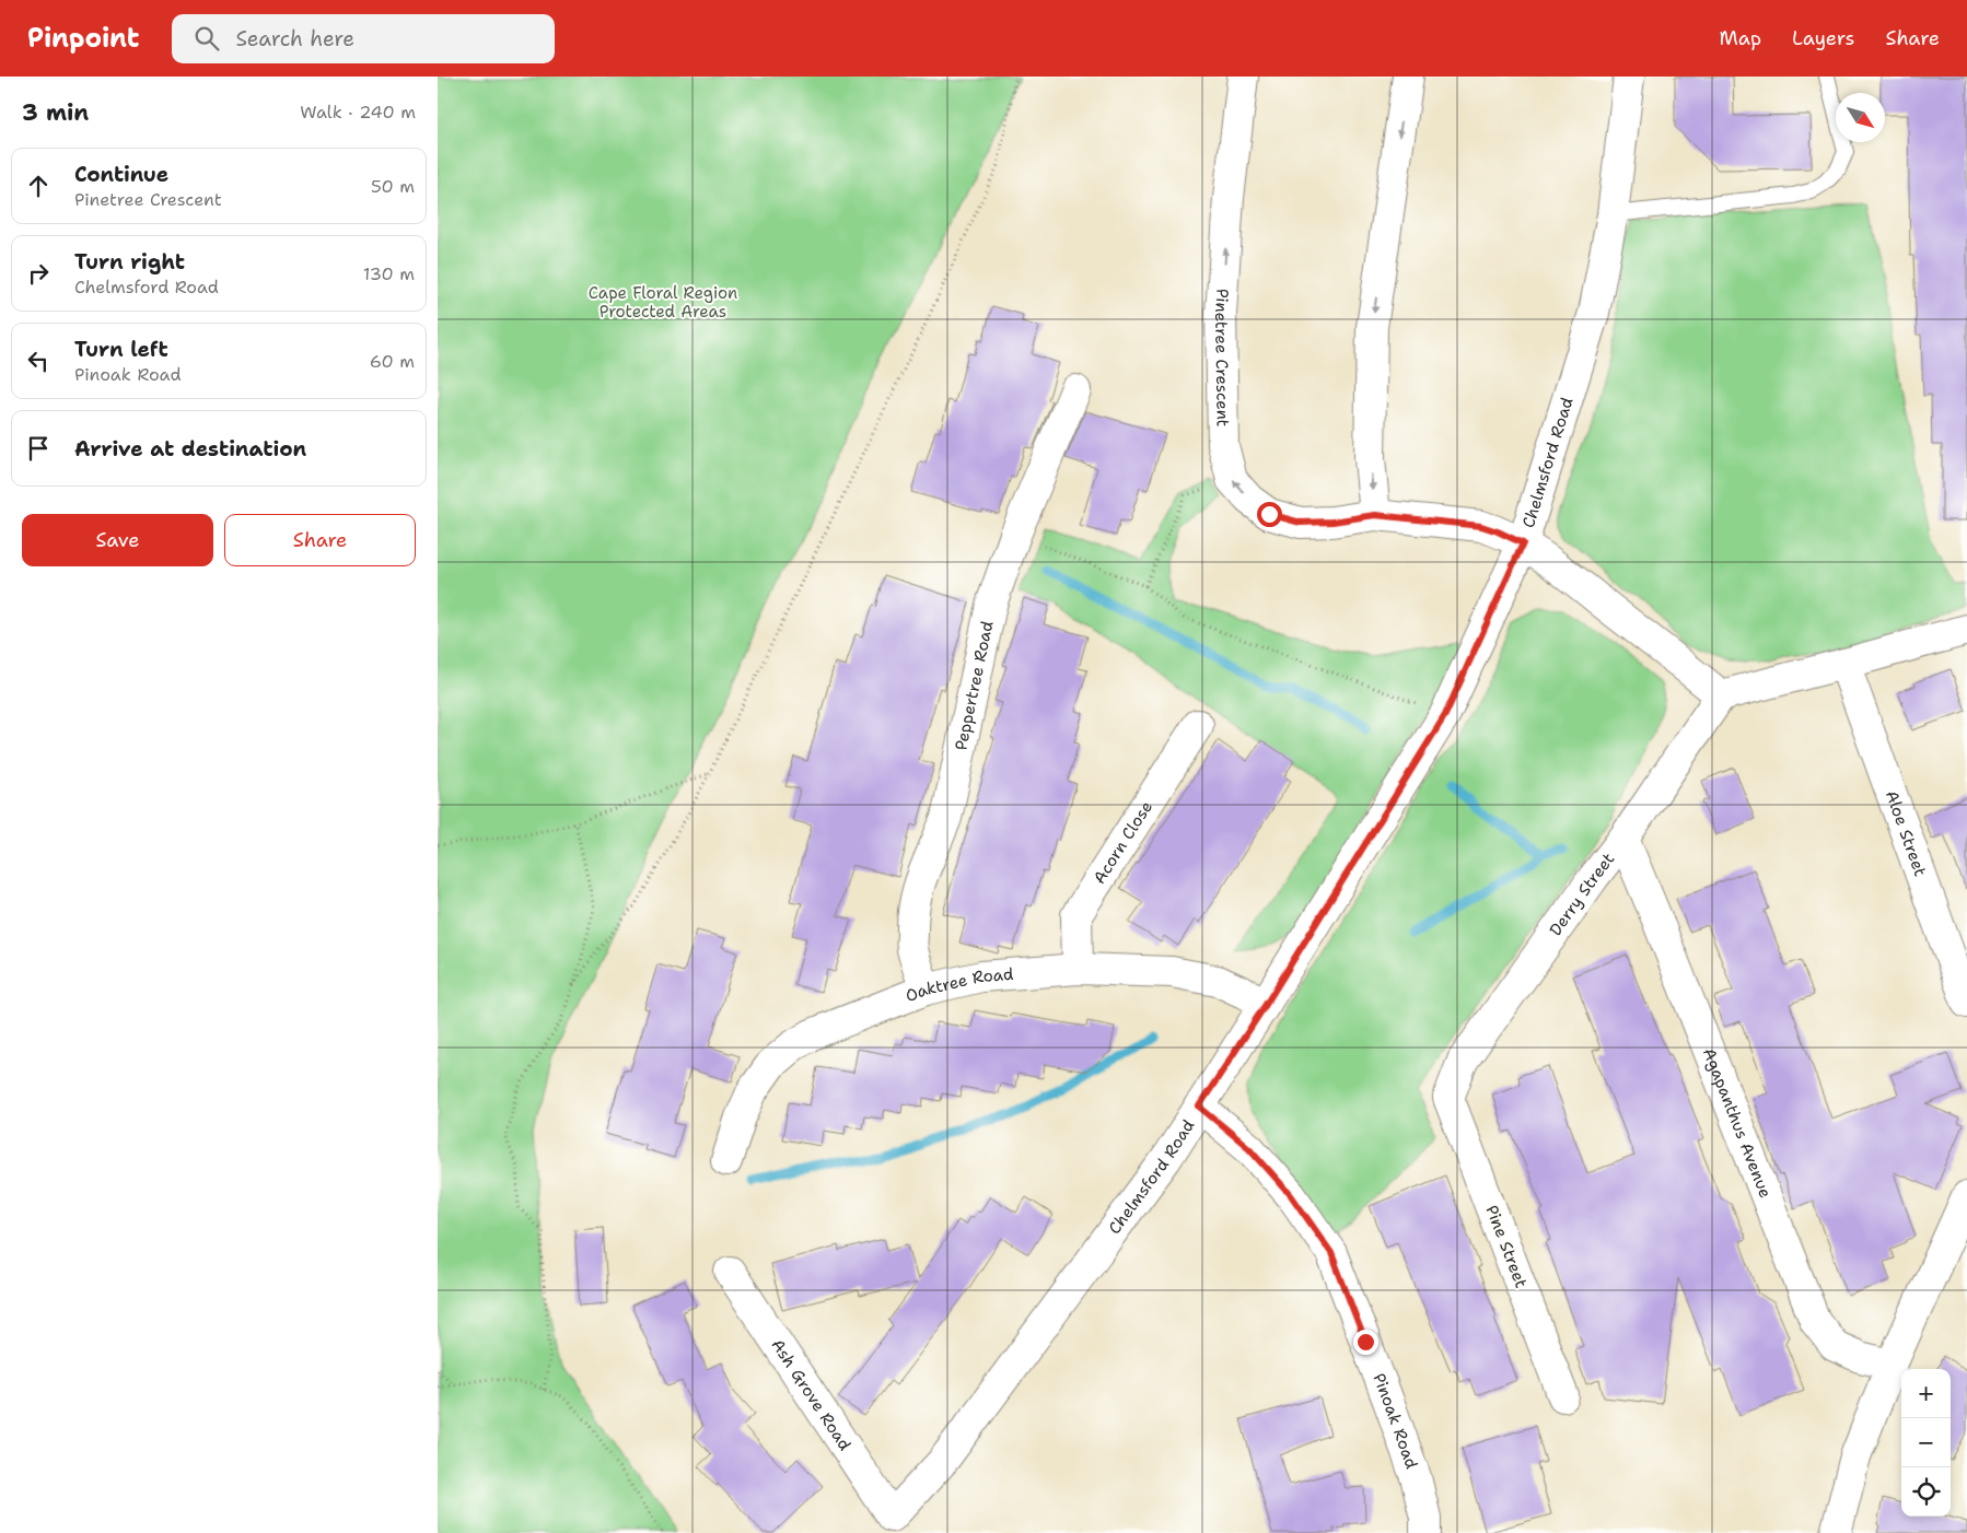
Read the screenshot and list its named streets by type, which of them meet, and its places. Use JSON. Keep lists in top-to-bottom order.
{
  "streets": {
    "street": [
      "Pinetree Crescent",
      "Chelmsford Road",
      "Peppertree Road",
      "Aloe Street",
      "Acorn Close",
      "Derry Street",
      "Oaktree Road",
      "Agapanthus Avenue",
      "Pine Street",
      "Ash Grove Road",
      "Pinoak Road"
    ]
  },
  "crossings": [
    ["Pinetree Crescent", "Chelmsford Road"],
    ["Chelmsford Road", "Oaktree Road"],
    ["Chelmsford Road", "Ash Grove Road"],
    ["Chelmsford Road", "Pinoak Road"],
    ["Peppertree Road", "Oaktree Road"],
    ["Acorn Close", "Oaktree Road"],
    ["Derry Street", "Agapanthus Avenue"],
    ["Derry Street", "Pine Street"]
  ],
  "parks": ["Cape Floral Region Protected Areas"],
  "north": "bottom right",
  "page": {
    "header": "Pinpoint",
    "search": "Search here",
    "nav": ["Map", "Layers", "Share"],
    "heading": ["3 min", "Walk · 240 m"],
    "list": [
      ["Continue", "Pinetree Crescent", "50 m"],
      ["Turn right", "Chelmsford Road", "130 m"],
      ["Turn left", "Pinoak Road", "60 m"],
      "Arrive at destination"
    ],
    "buttons": ["Save", "Share"],
    "map_buttons": ["+", "−"]
  }
}
